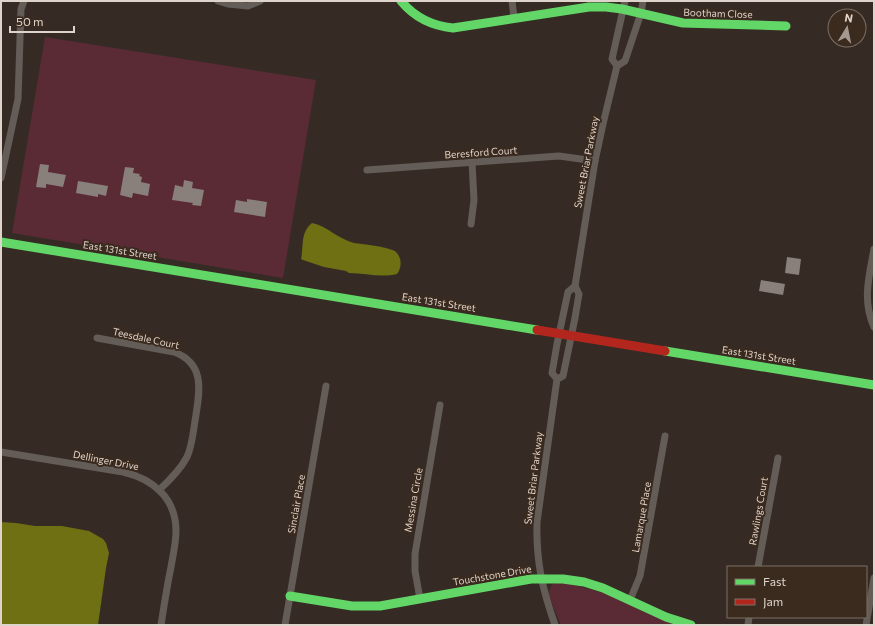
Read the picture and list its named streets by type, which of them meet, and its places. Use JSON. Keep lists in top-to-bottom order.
{
  "streets": {
    "street": [
      "Bootham Close",
      "Beresford Court",
      "Sweet Briar Parkway",
      "East 131st Street",
      "Teesdale Court",
      "Dellinger Drive",
      "Messina Circle",
      "Sinclair Place",
      "Rawlings Court",
      "Lamarque Place",
      "Touchstone Drive"
    ]
  },
  "crossings": [
    ["Bootham Close", "Sweet Briar Parkway"],
    ["Beresford Court", "Sweet Briar Parkway"],
    ["Sweet Briar Parkway", "East 131st Street"],
    ["Sweet Briar Parkway", "Touchstone Drive"],
    ["Teesdale Court", "Dellinger Drive"],
    ["Messina Circle", "Touchstone Drive"],
    ["Sinclair Place", "Touchstone Drive"],
    ["Lamarque Place", "Touchstone Drive"]
  ],
  "legend": ["Fast", "Jam"],
  "scale_bar": "50 m",
  "north": "top"
}
